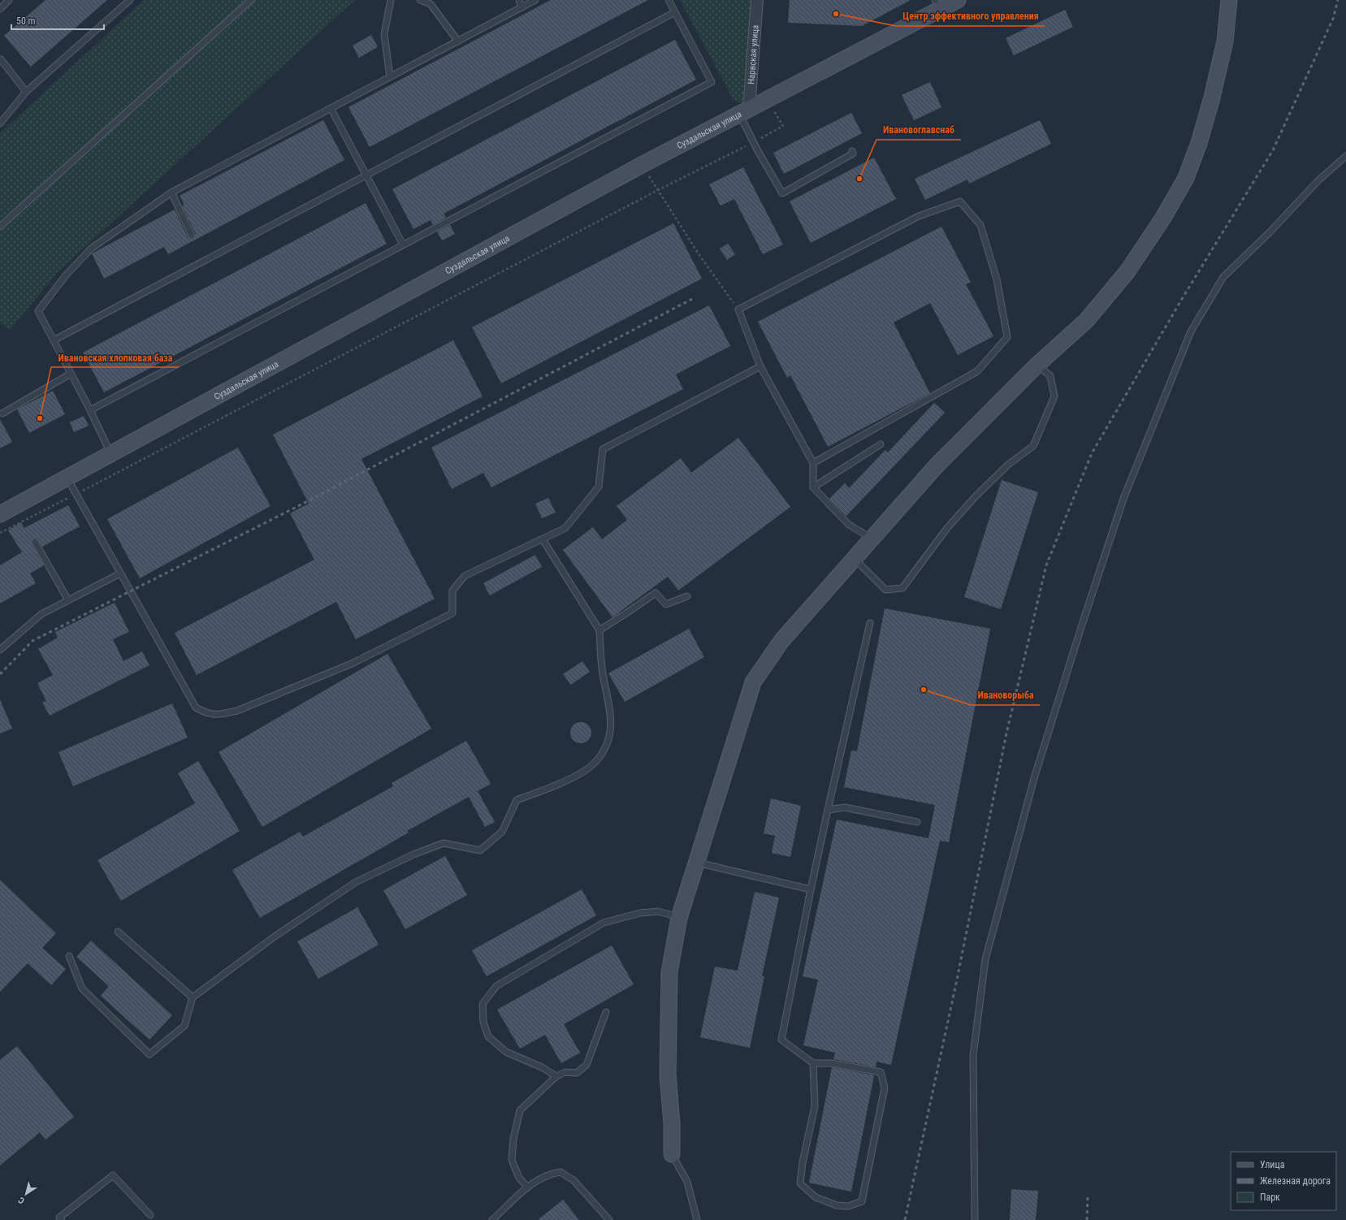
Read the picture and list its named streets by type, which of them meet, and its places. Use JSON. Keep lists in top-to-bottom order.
{
  "streets": {
    "street": ["Нарвская улица", "Суздальская улица"]
  },
  "crossings": [
    ["Нарвская улица", "Суздальская улица"]
  ],
  "places": [
    "Центр эффективного управления",
    "Ивановоглавснаб",
    "Ивановская хлопковая база",
    "Ивановорыба"
  ],
  "legend": ["Улица", "Железная дорога", "Парк"],
  "scale_bar": "50 m",
  "north": "bottom left"
}
